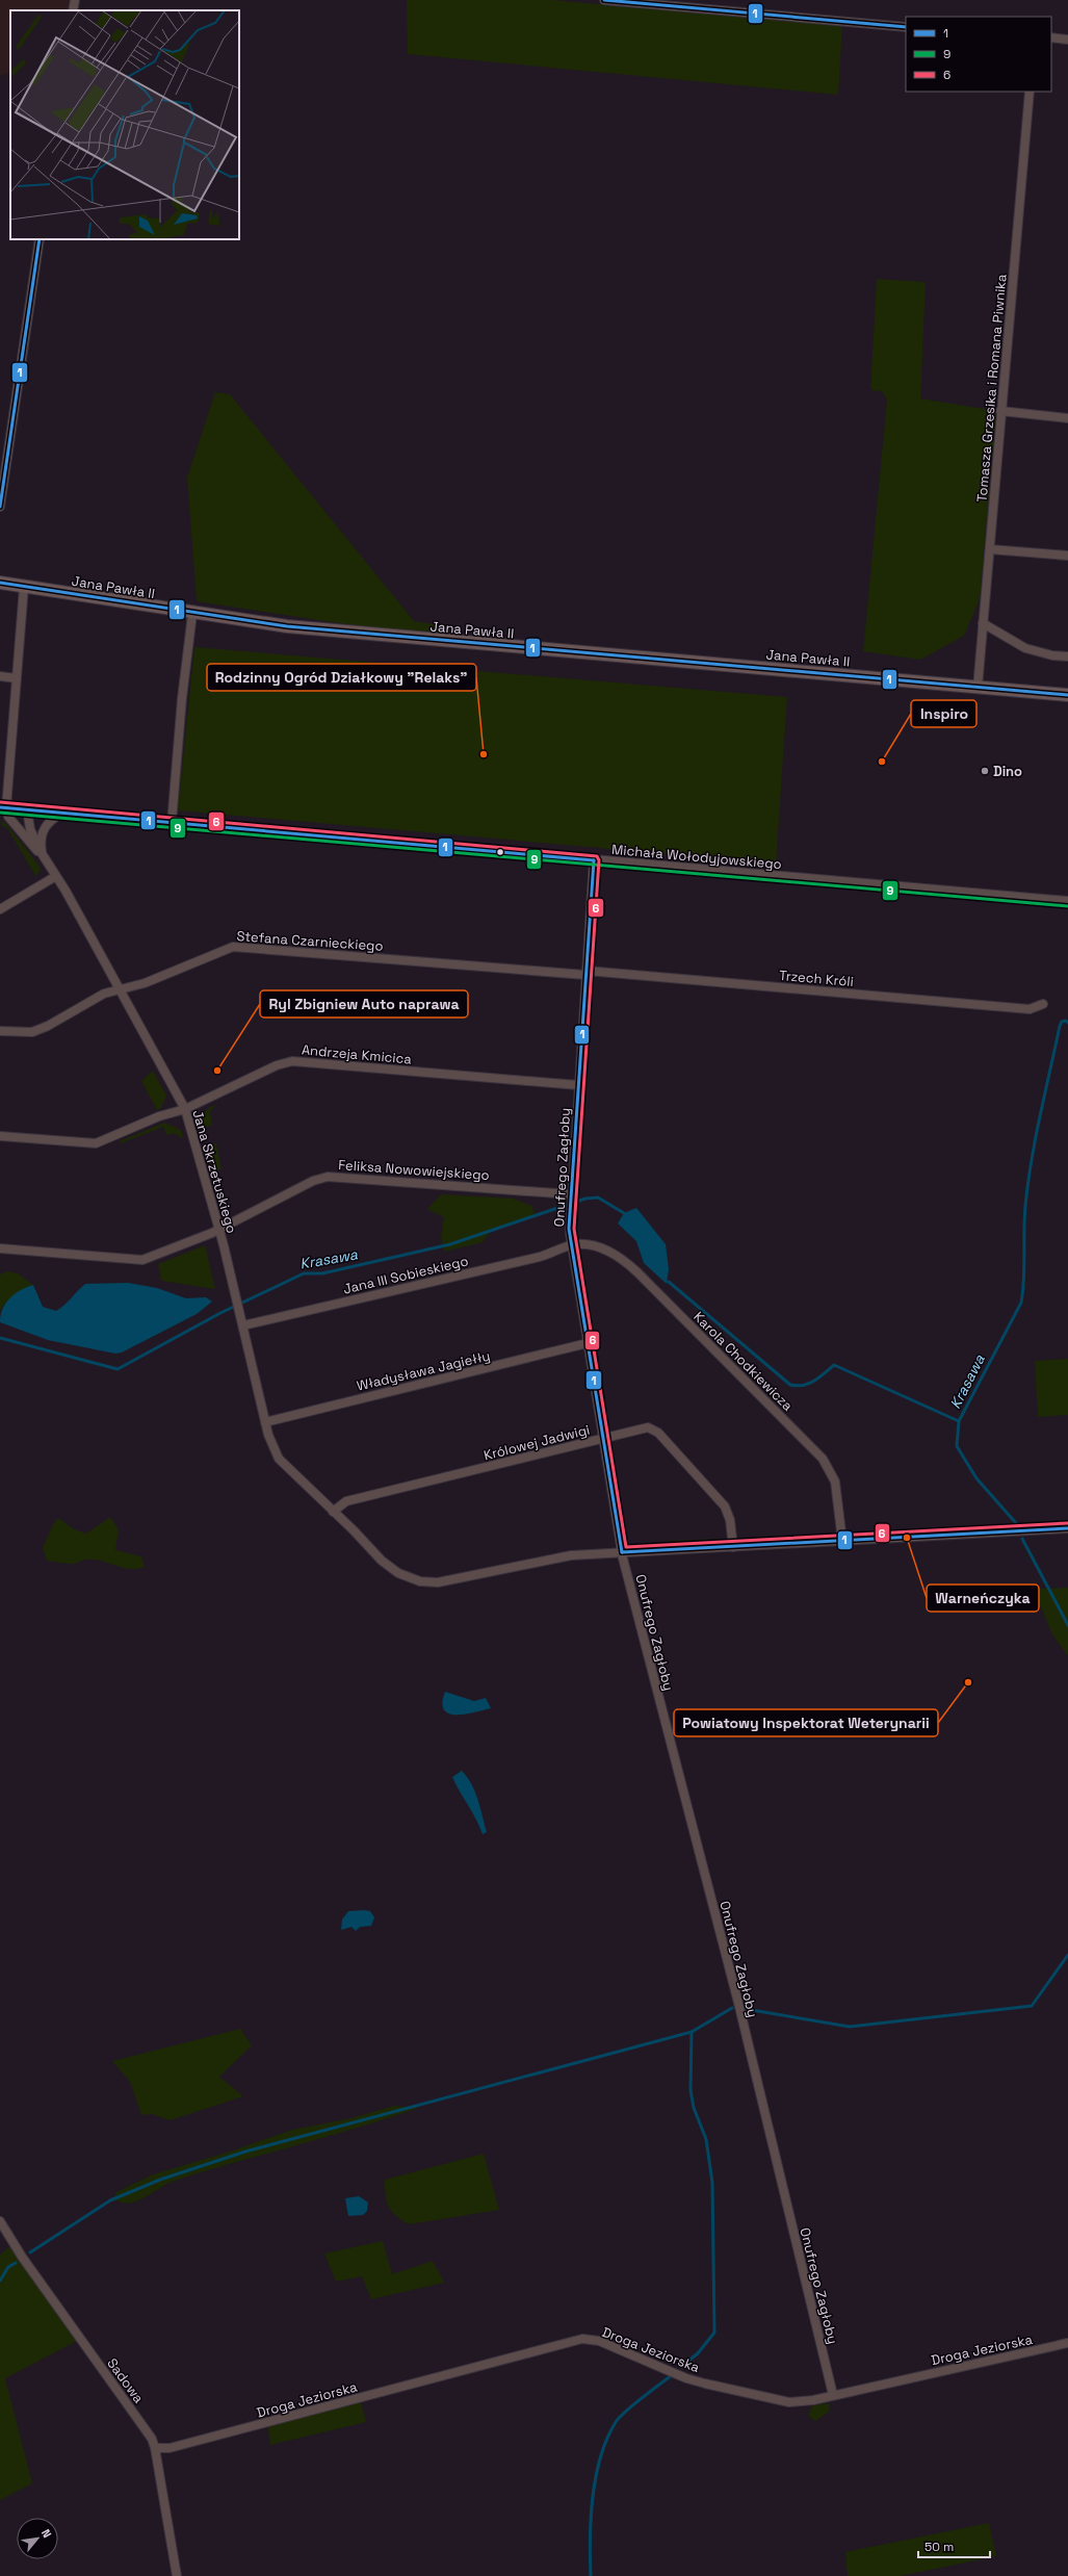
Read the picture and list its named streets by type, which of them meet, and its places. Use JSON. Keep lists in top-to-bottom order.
{
  "streets": {
    "main road": ["Jana Pawła II"],
    "street": [
      "Tomasza Grzesika i Romana Piwnika",
      "Michała Wołodyjowskiego",
      "Stefana Czarnieckiego",
      "Trzech Króli",
      "Andrzeja Kmicica",
      "Onufrego Zagłoby",
      "Feliksa Nowowiejskiego",
      "Jana Skrzetuskiego",
      "Jana III Sobieskiego",
      "Karola Chodkiewicza",
      "Władysława Jagiełły",
      "Królowej Jadwigi",
      "Droga Jeziorska",
      "Sadowa"
    ]
  },
  "crossings": [
    ["Tomasza Grzesika i Romana Piwnika", "Jana Pawła II"],
    ["Michała Wołodyjowskiego", "Onufrego Zagłoby"],
    ["Michała Wołodyjowskiego", "Jana Skrzetuskiego"],
    ["Stefana Czarnieckiego", "Trzech Króli"],
    ["Stefana Czarnieckiego", "Onufrego Zagłoby"],
    ["Stefana Czarnieckiego", "Jana Skrzetuskiego"],
    ["Trzech Króli", "Onufrego Zagłoby"],
    ["Andrzeja Kmicica", "Onufrego Zagłoby"],
    ["Andrzeja Kmicica", "Jana Skrzetuskiego"],
    ["Onufrego Zagłoby", "Feliksa Nowowiejskiego"],
    ["Onufrego Zagłoby", "Jana Skrzetuskiego"],
    ["Onufrego Zagłoby", "Jana III Sobieskiego"],
    ["Onufrego Zagłoby", "Karola Chodkiewicza"],
    ["Onufrego Zagłoby", "Władysława Jagiełły"],
    ["Onufrego Zagłoby", "Królowej Jadwigi"],
    ["Onufrego Zagłoby", "Droga Jeziorska"],
    ["Feliksa Nowowiejskiego", "Jana Skrzetuskiego"],
    ["Jana Skrzetuskiego", "Jana III Sobieskiego"],
    ["Jana Skrzetuskiego", "Karola Chodkiewicza"],
    ["Jana Skrzetuskiego", "Władysława Jagiełły"],
    ["Jana Skrzetuskiego", "Królowej Jadwigi"],
    ["Jana III Sobieskiego", "Karola Chodkiewicza"],
    ["Droga Jeziorska", "Sadowa"]
  ],
  "water": ["Krasawa"],
  "places": [
    "Rodzinny Ogród Działkowy \"Relaks\"",
    "Inspiro",
    "Dino",
    "Ryl Zbigniew Auto naprawa",
    "Warneńczyka",
    "Powiatowy Inspektorat Weterynarii"
  ],
  "lines": ["transit line 1", "transit line 6", "transit line 9"],
  "legend": ["1", "9", "6"],
  "scale_bar": "50 m",
  "north": "top right"
}
